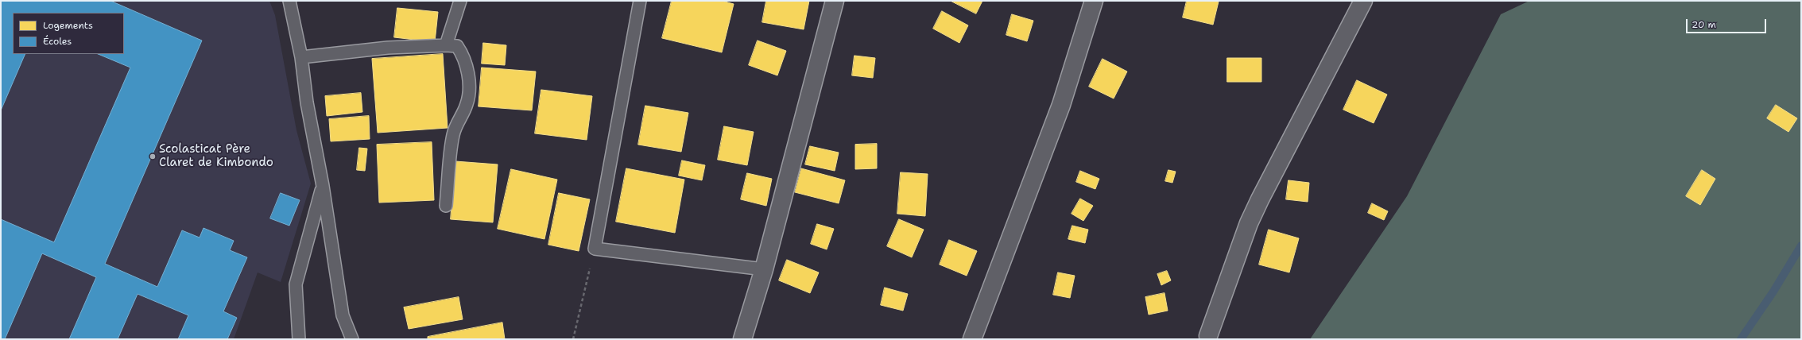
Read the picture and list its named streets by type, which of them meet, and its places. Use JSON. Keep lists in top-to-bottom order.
{
  "places": ["Scolasticat Père Claret de Kimbondo"],
  "legend": ["Logements", "Écoles"],
  "scale_bar": "20 m"
}
